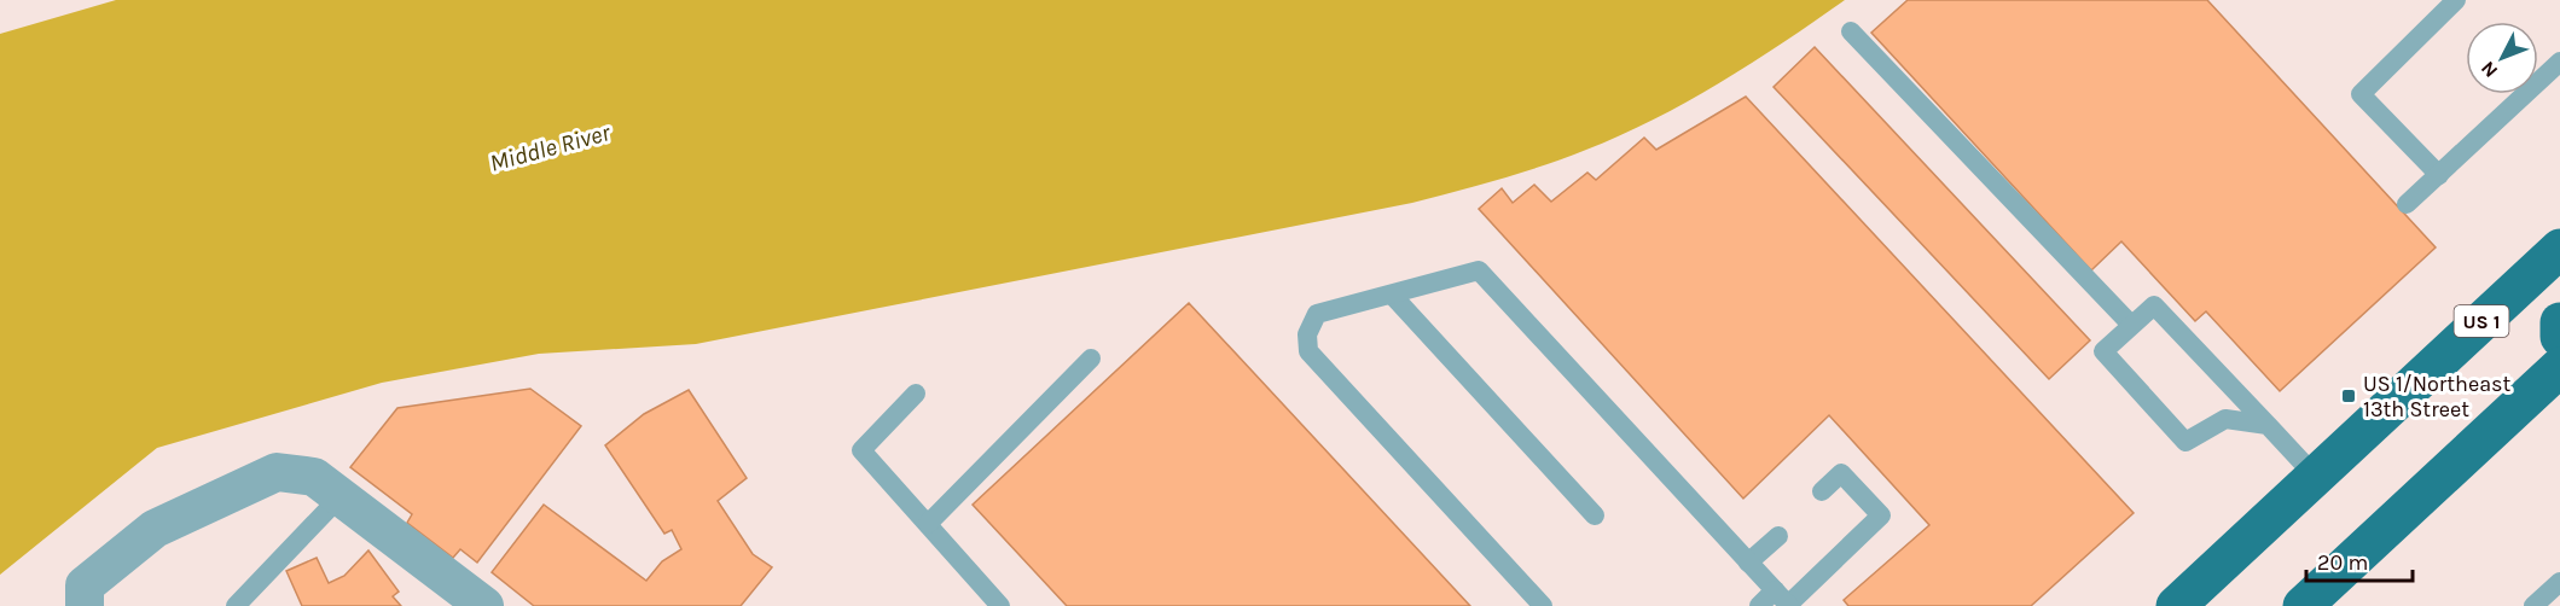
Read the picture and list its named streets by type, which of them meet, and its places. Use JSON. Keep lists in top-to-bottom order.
{
  "streets": {
    "main road": ["US 1"]
  },
  "water": ["Middle River"],
  "places": {
    "transit": ["US 1/Northeast 13th Street"]
  },
  "scale_bar": "20 m",
  "north": "bottom left"
}
